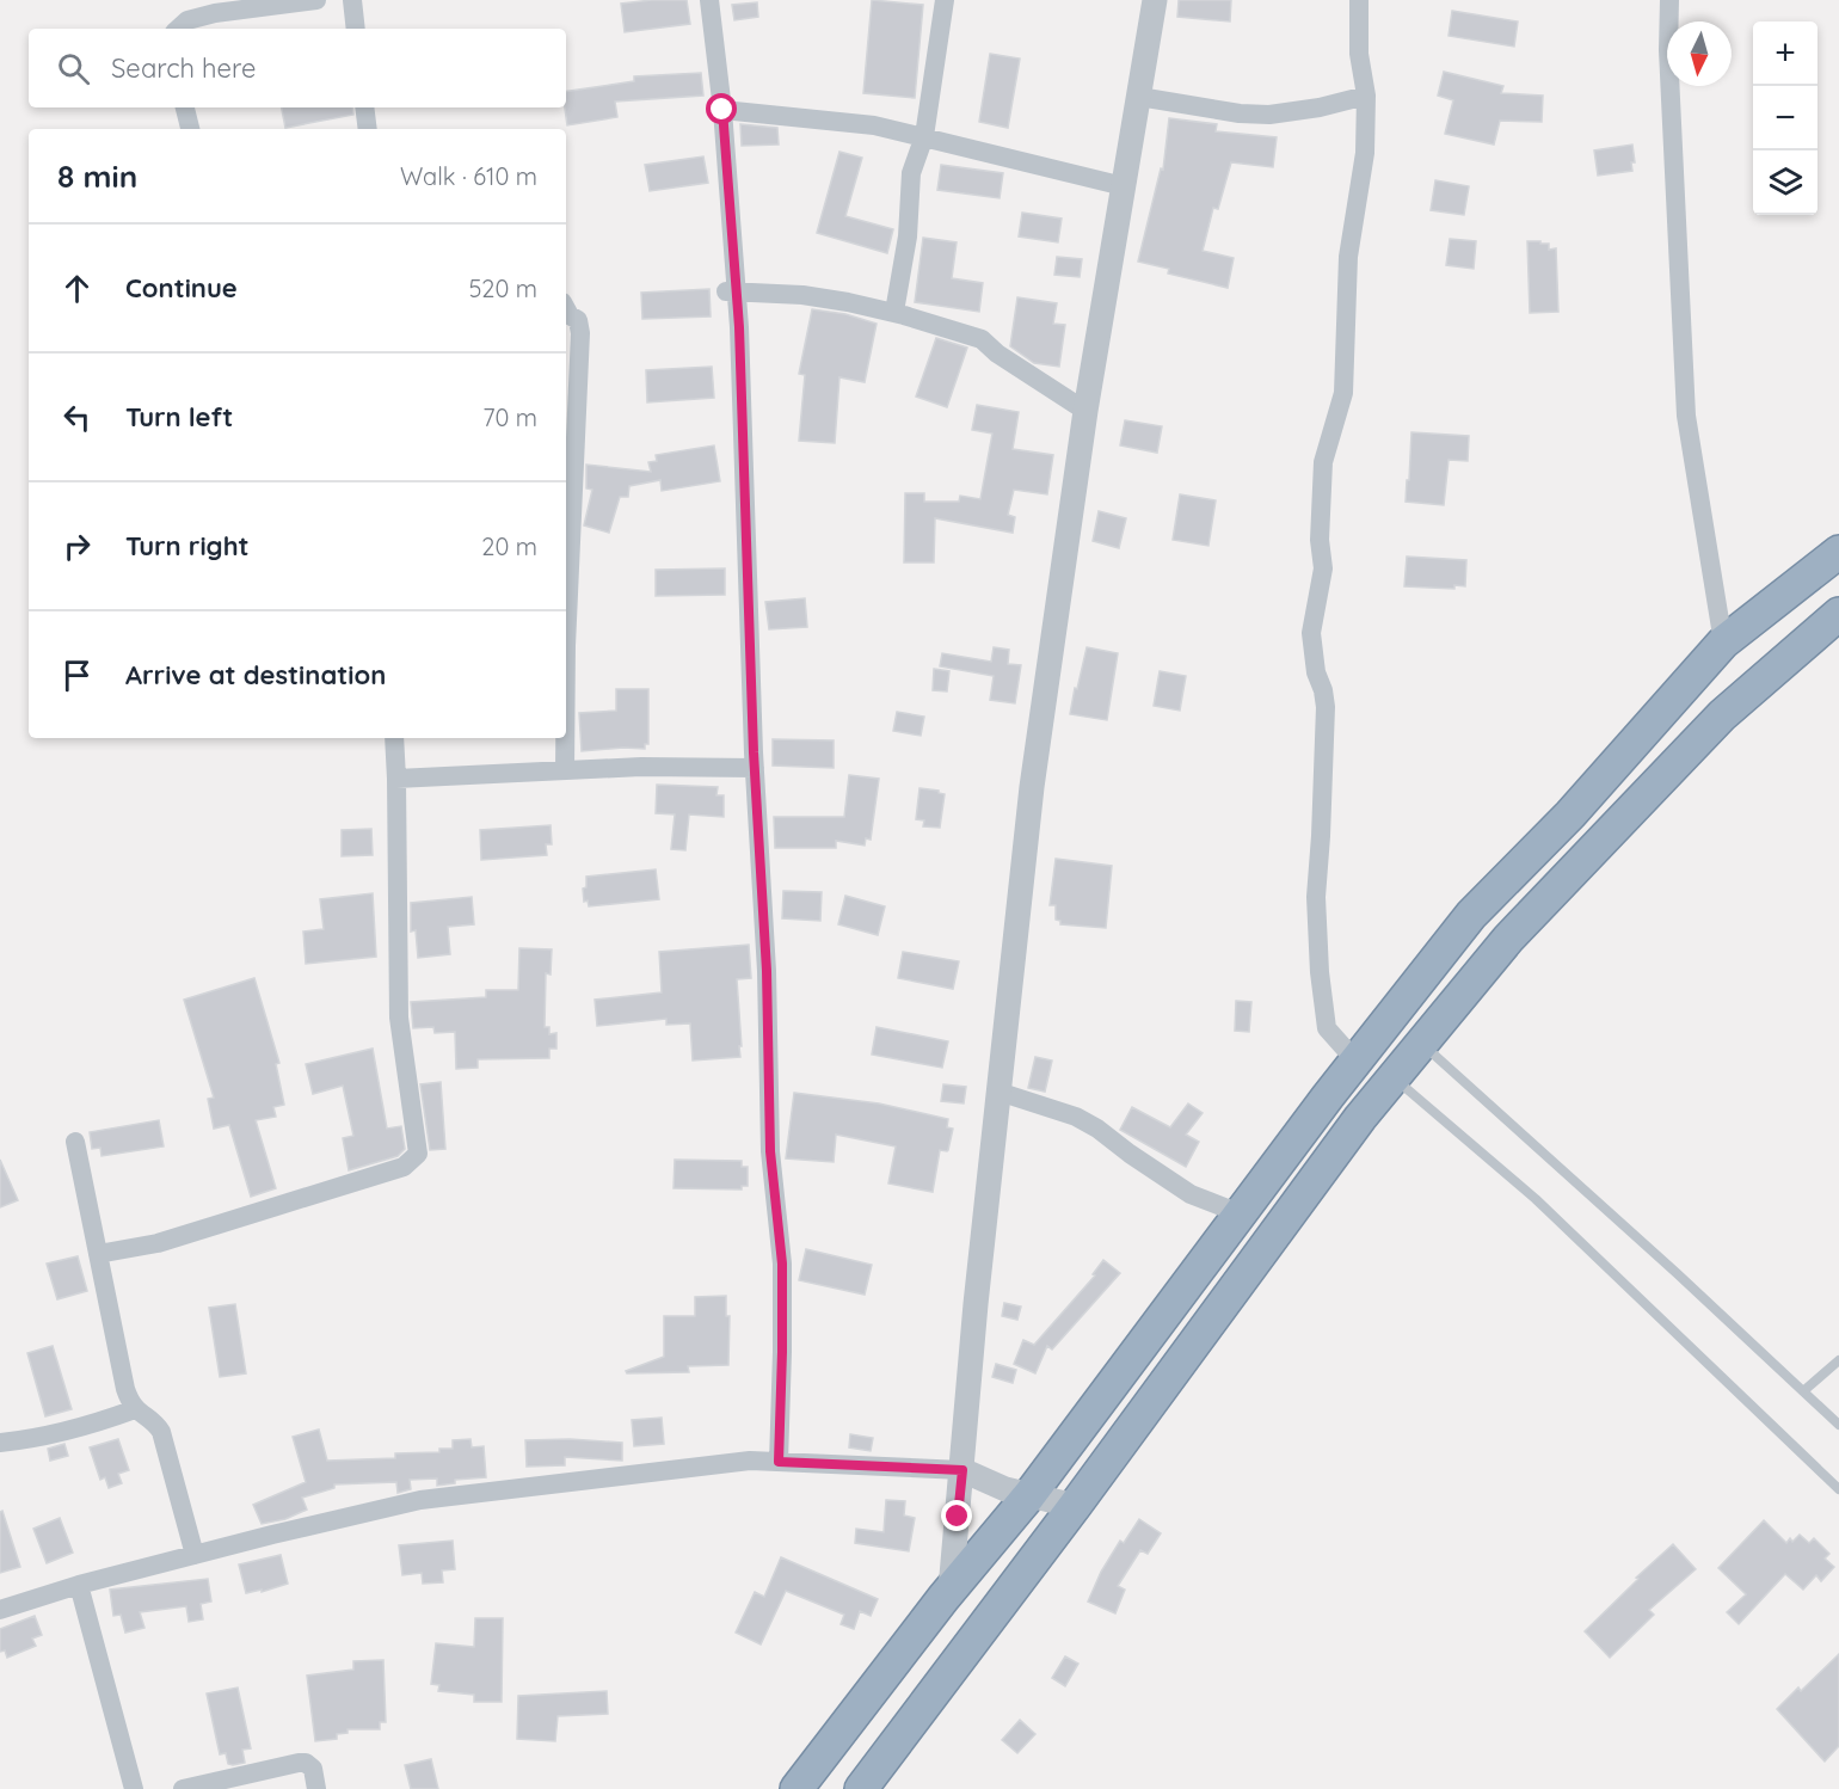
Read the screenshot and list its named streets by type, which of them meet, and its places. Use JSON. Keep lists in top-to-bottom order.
{
  "north": "bottom",
  "page": {
    "map_buttons": ["+", "−"],
    "search": "Search here",
    "heading": ["8 min", "Walk · 610 m"],
    "list": [
      ["Continue", "520 m"],
      ["Turn left", "70 m"],
      ["Turn right", "20 m"],
      "Arrive at destination"
    ]
  }
}
